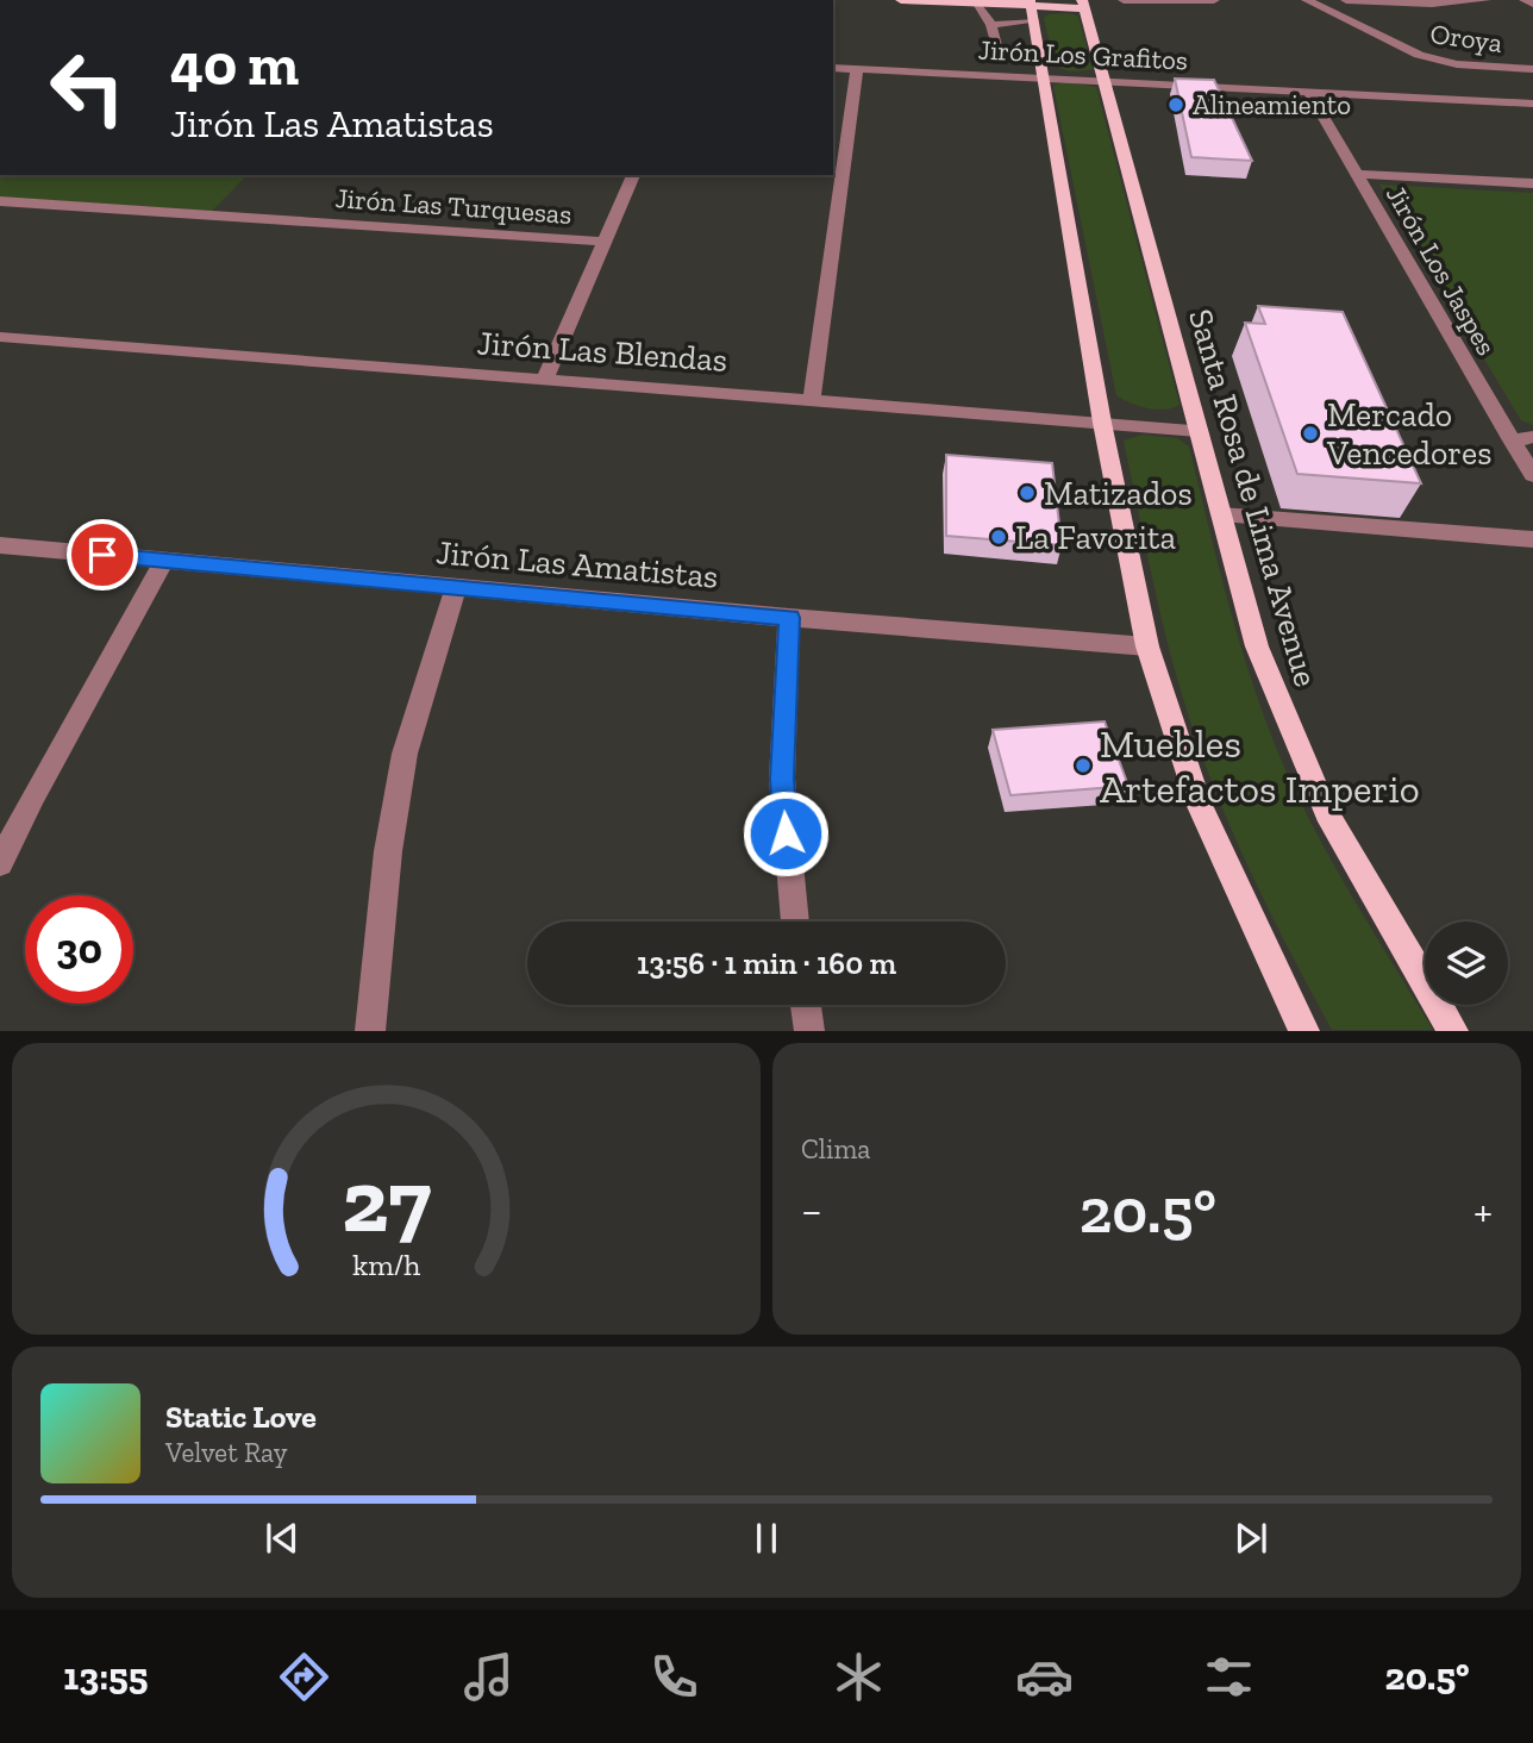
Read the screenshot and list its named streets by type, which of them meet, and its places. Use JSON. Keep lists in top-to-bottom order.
{
  "streets": {
    "main road": ["Santa Rosa de Lima Avenue"],
    "street": [
      "Oroya",
      "Jirón Los Grafitos",
      "Jirón Las Turquesas",
      "Jirón Los Jaspes",
      "Jirón Las Blendas",
      "Jirón Las Amatistas"
    ]
  },
  "crossings": [
    ["Jirón Los Grafitos", "Jirón Los Jaspes"],
    ["Jirón Los Grafitos", "Santa Rosa de Lima Avenue"],
    ["Jirón Las Blendas", "Santa Rosa de Lima Avenue"]
  ],
  "places": [
    "Alineamiento",
    "Mercado Vencedores",
    "Matizados",
    "La Favorita",
    "Muebles Artefactos Imperio"
  ],
  "page": {
    "turn": ["40 m", "Jirón Las Amatistas"],
    "limit": "30",
    "trip": "13:56 · 1 min · 160 m",
    "tile": "Clima",
    "heat": ["−", "20.5°", "+"],
    "song": ["Static Love", "Velvet Ray"],
    "tabs": ["13:55", "20.5°"],
    "gauge": ["27", "km/h"]
  }
}
